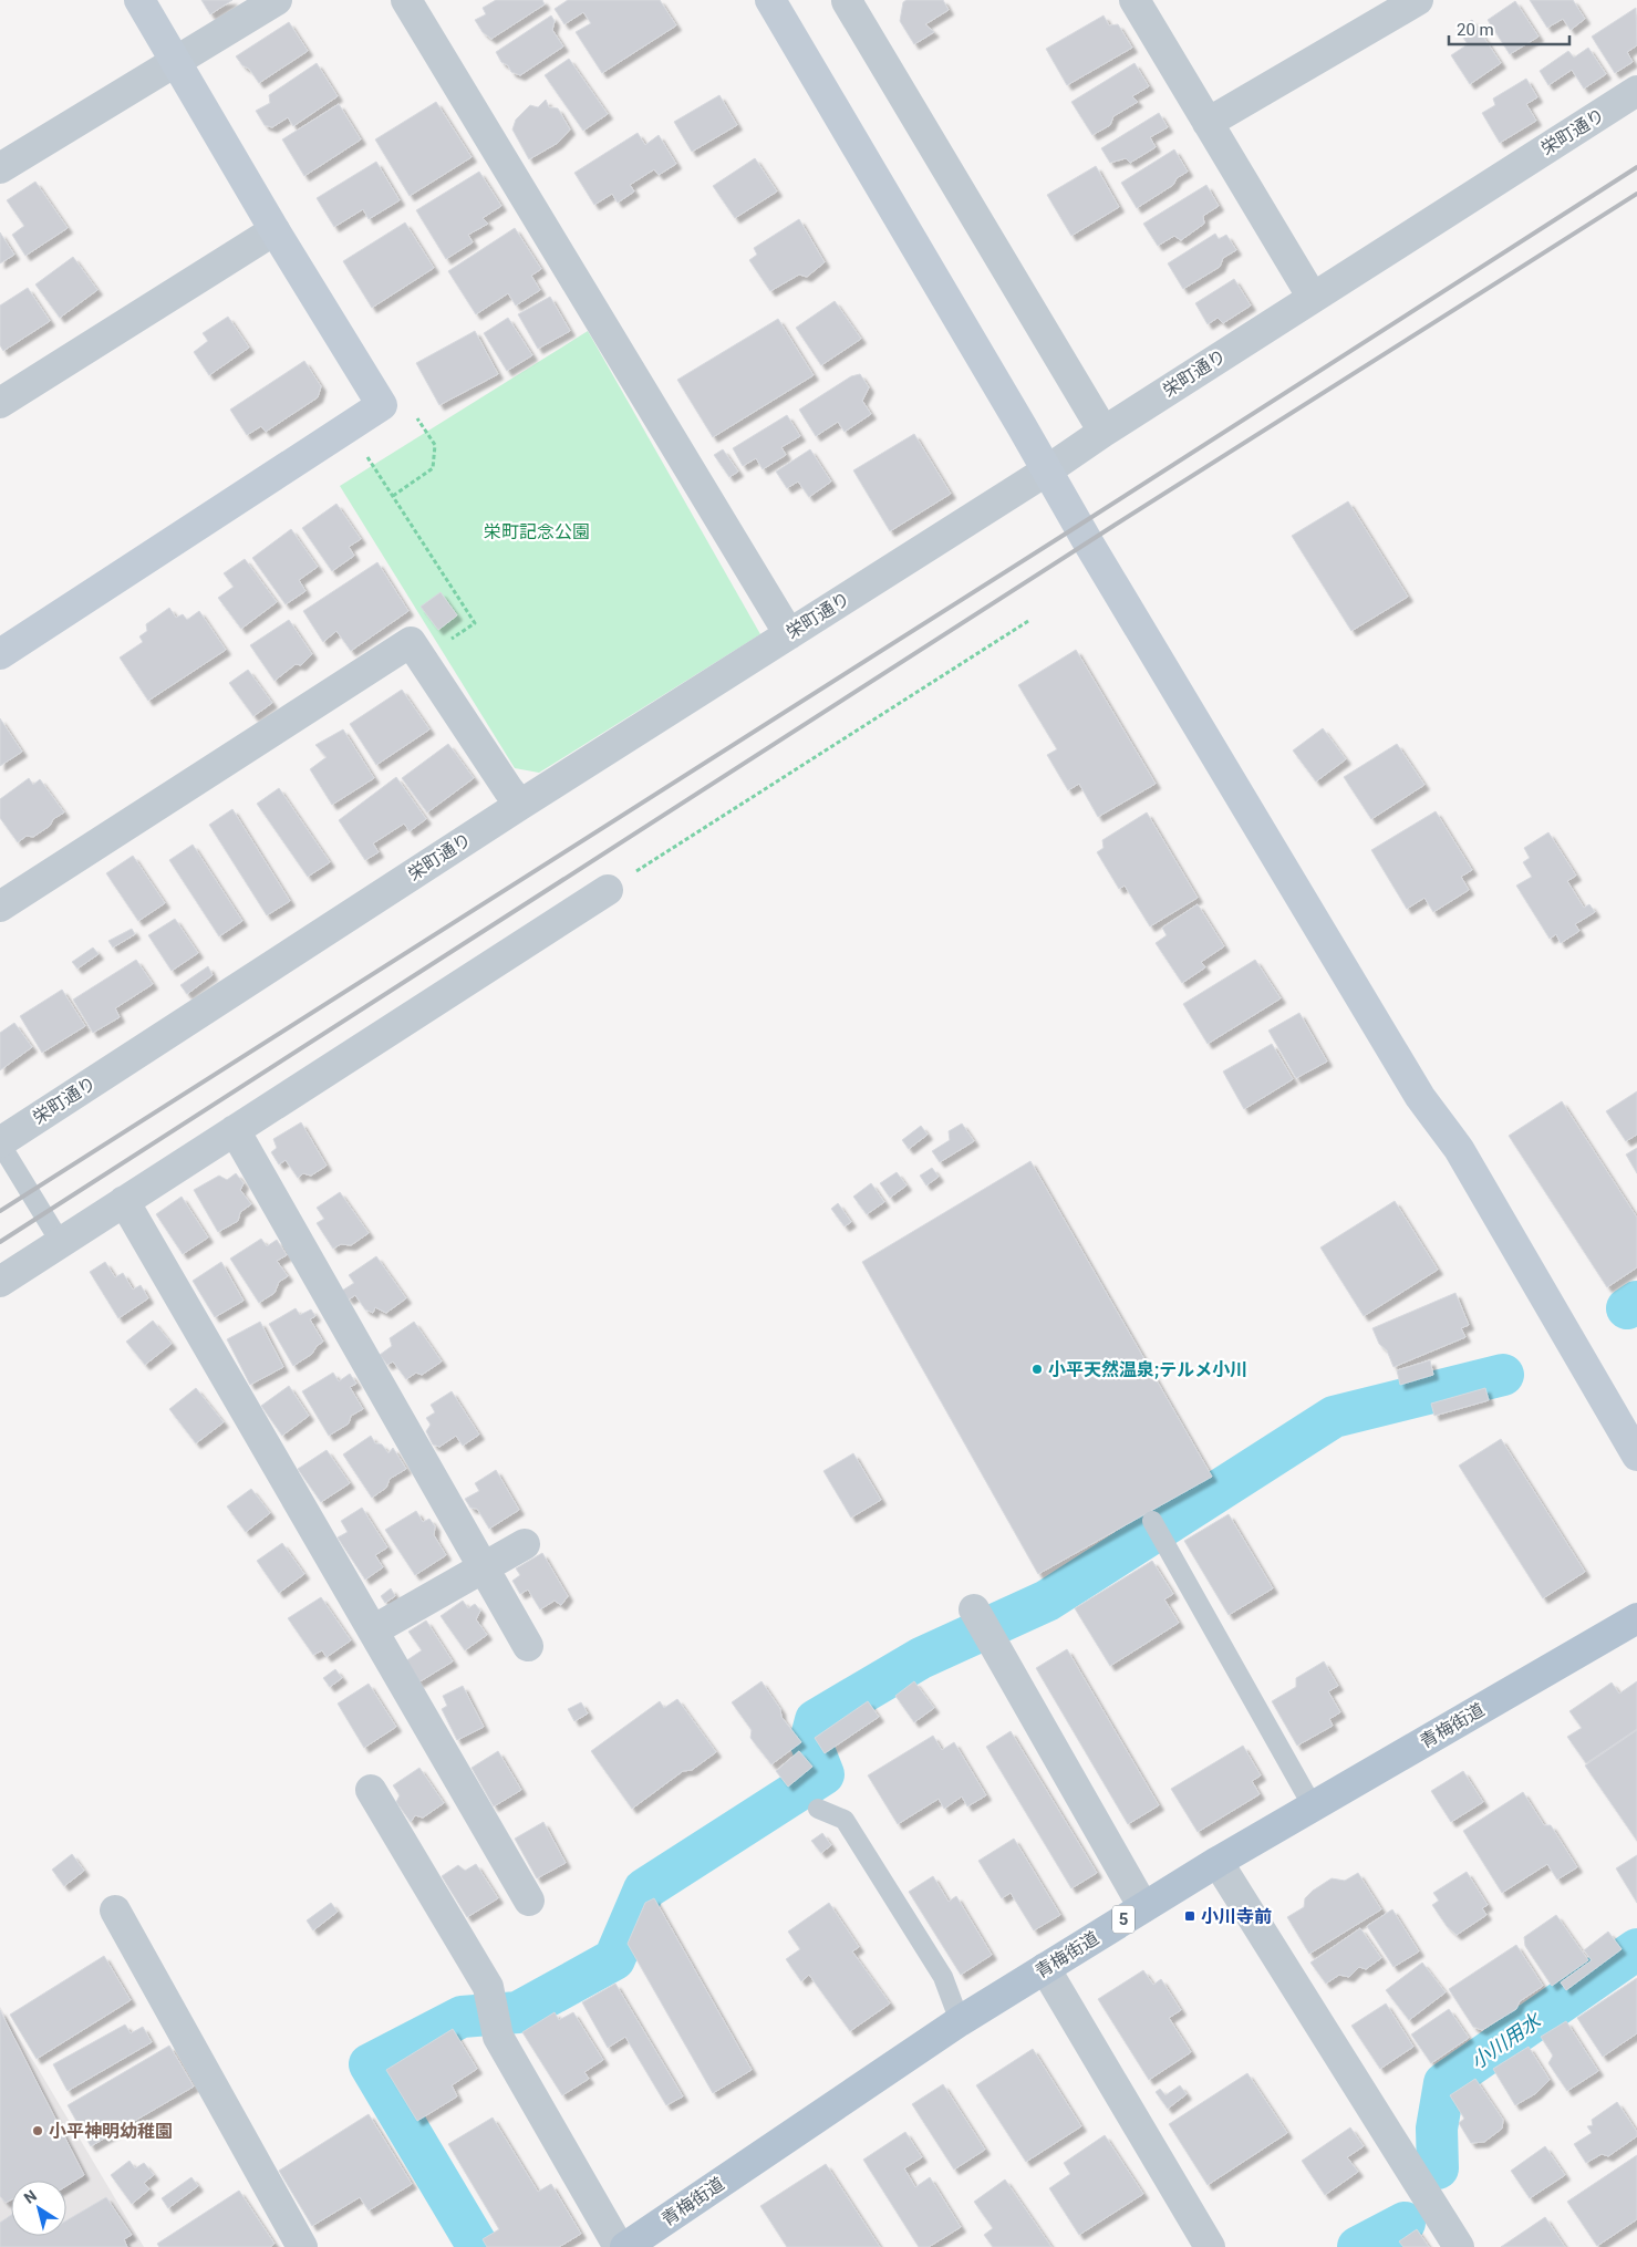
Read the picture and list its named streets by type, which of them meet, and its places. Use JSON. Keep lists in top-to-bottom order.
{
  "streets": {
    "main road": ["青梅街道", "5"],
    "street": ["栄町通り"]
  },
  "water": ["小川用水"],
  "parks": ["栄町記念公園"],
  "places": {
    "other": ["小平天然温泉;テルメ小川", "小平神明幼稚園"],
    "transit": ["小川寺前"]
  },
  "scale_bar": "20 m",
  "north": "top left"
}
